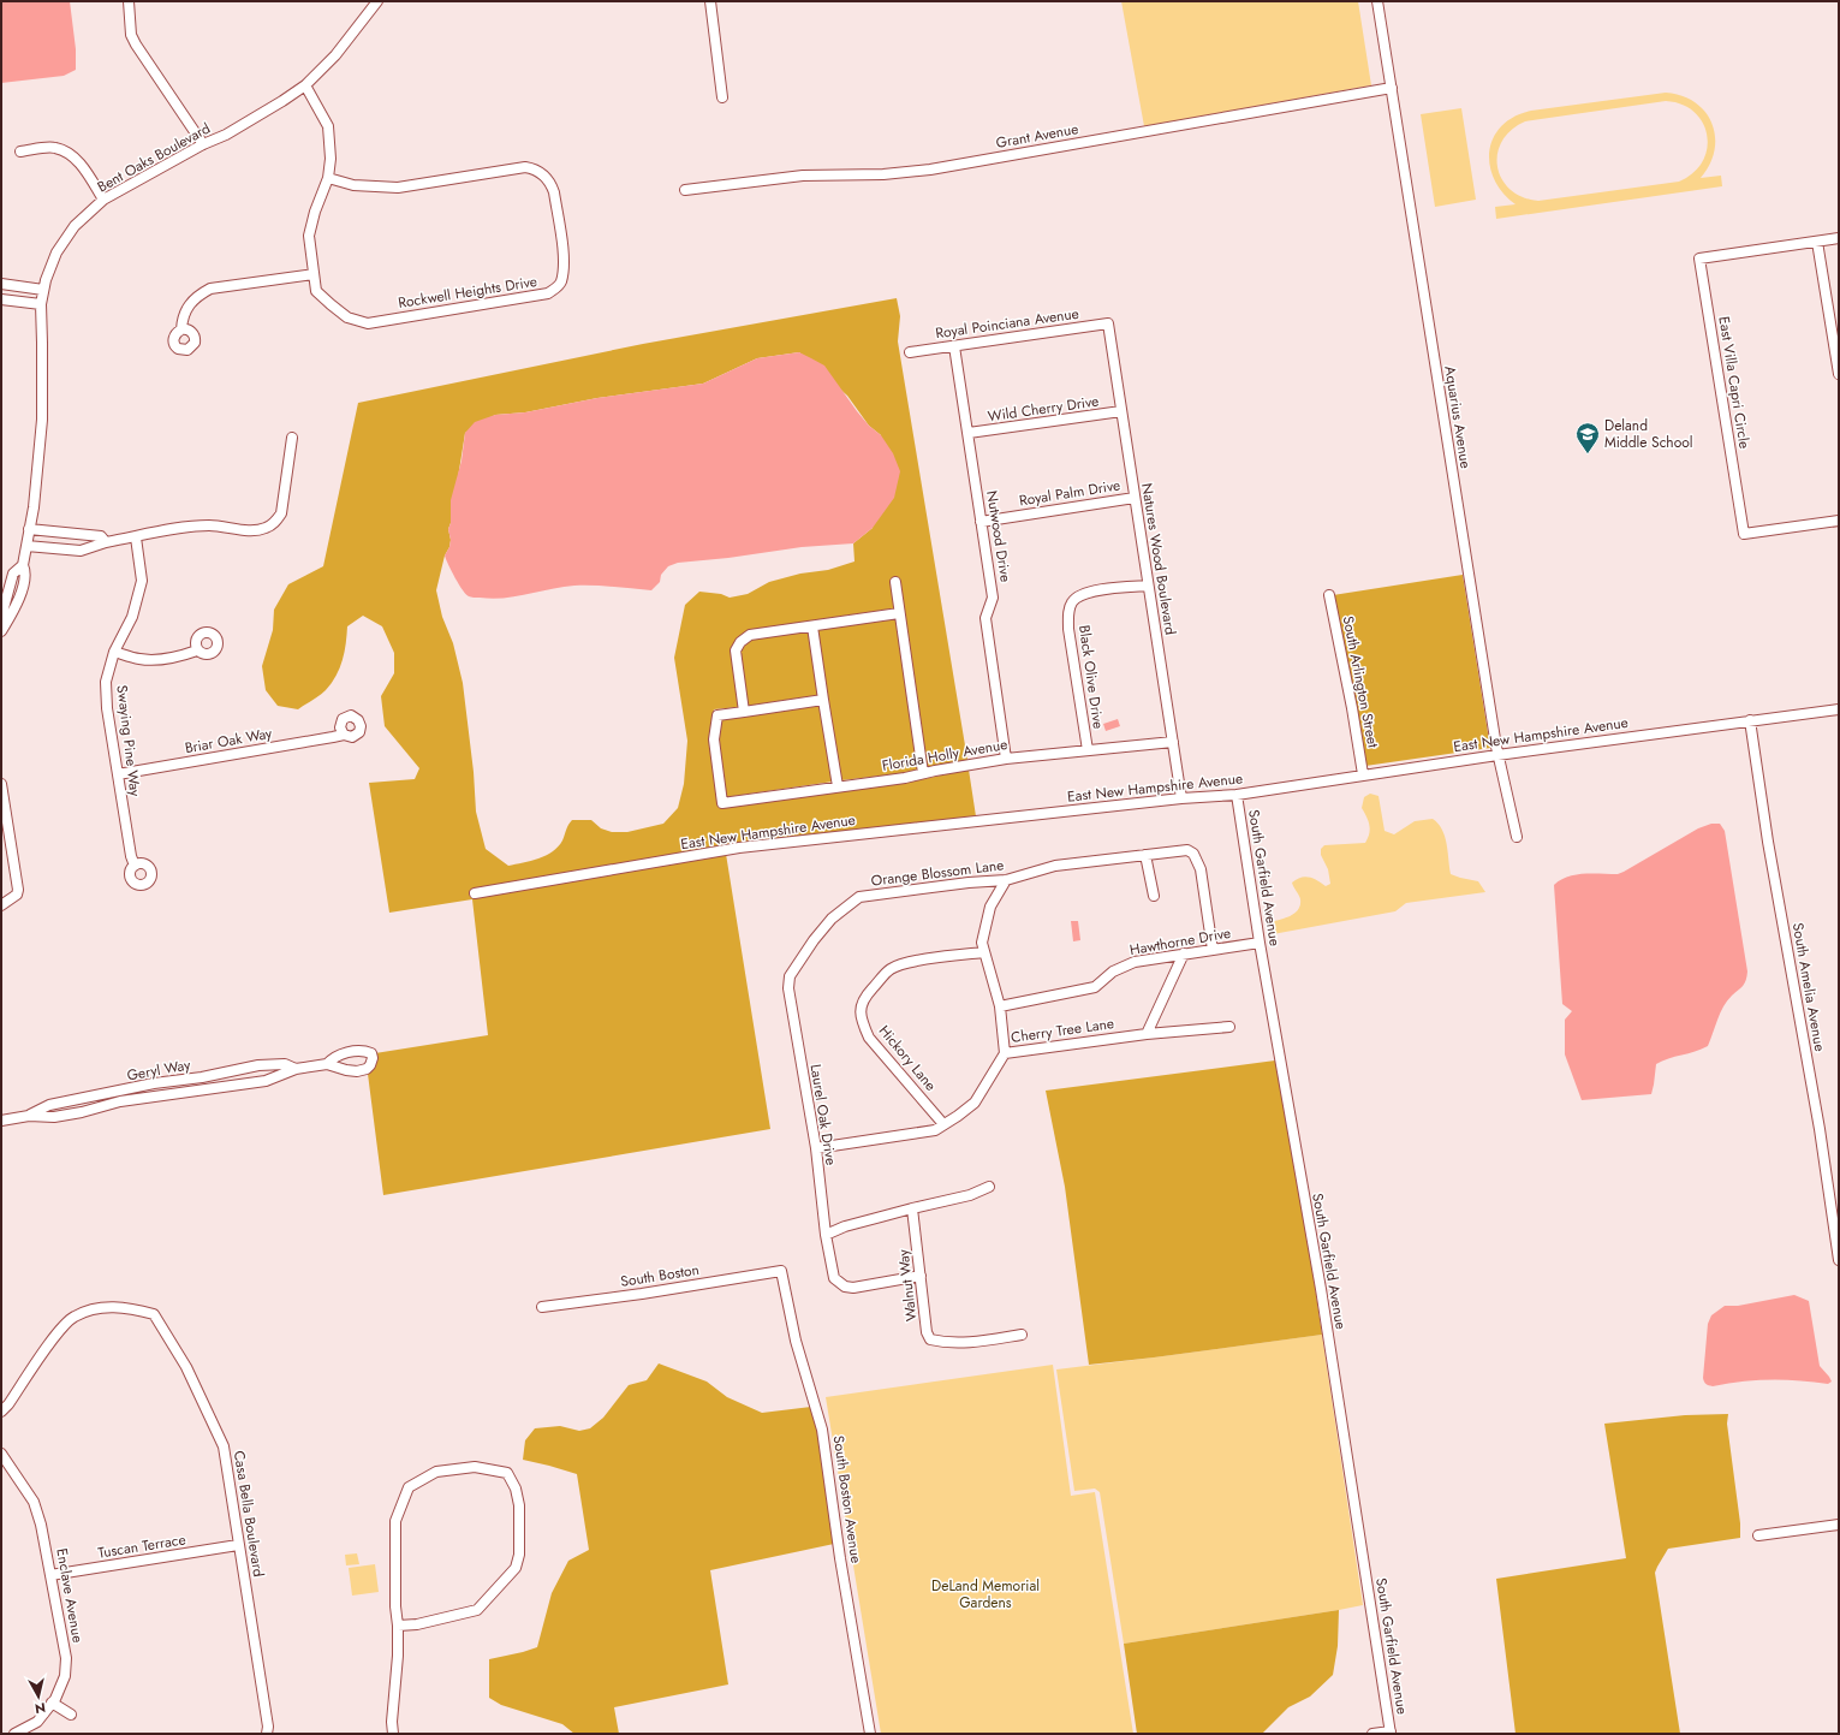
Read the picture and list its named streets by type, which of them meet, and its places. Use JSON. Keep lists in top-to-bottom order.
{
  "streets": {
    "street": [
      "Grant Avenue",
      "Bent Oaks Boulevard",
      "Rockwell Heights Drive",
      "Royal Poinciana Avenue",
      "East Villa Capri Circle",
      "Wild Cherry Drive",
      "Aquarius Avenue",
      "Royal Palm Drive",
      "Nutwood Drive",
      "Natures Wood Boulevard",
      "Black Olive Drive",
      "South Arlington Street",
      "East New Hampshire Avenue",
      "Swaying Pine Way",
      "Briar Oak Way",
      "Florida Holly Avenue",
      "Orange Blossom Lane",
      "South Garfield Avenue",
      "Hawthorne Drive",
      "South Amelia Avenue",
      "Cherry Tree Lane",
      "Hickory Lane",
      "Geryl Way",
      "Laurel Oak Drive",
      "South Boston",
      "Walnut Way",
      "South Boston Avenue",
      "Casa Bella Boulevard",
      "Tuscan Terrace",
      "Enclave Avenue"
    ]
  },
  "crossings": [
    ["Grant Avenue", "Aquarius Avenue"],
    ["Bent Oaks Boulevard", "Rockwell Heights Drive"],
    ["Royal Poinciana Avenue", "Nutwood Drive"],
    ["Royal Poinciana Avenue", "Natures Wood Boulevard"],
    ["Wild Cherry Drive", "Nutwood Drive"],
    ["Wild Cherry Drive", "Natures Wood Boulevard"],
    ["Aquarius Avenue", "East New Hampshire Avenue"],
    ["Royal Palm Drive", "Nutwood Drive"],
    ["Royal Palm Drive", "Natures Wood Boulevard"],
    ["Nutwood Drive", "Florida Holly Avenue"],
    ["Natures Wood Boulevard", "Black Olive Drive"],
    ["Natures Wood Boulevard", "East New Hampshire Avenue"],
    ["Natures Wood Boulevard", "Florida Holly Avenue"],
    ["Black Olive Drive", "Florida Holly Avenue"],
    ["South Arlington Street", "East New Hampshire Avenue"],
    ["East New Hampshire Avenue", "South Garfield Avenue"],
    ["East New Hampshire Avenue", "South Amelia Avenue"],
    ["Swaying Pine Way", "Briar Oak Way"],
    ["Orange Blossom Lane", "Hawthorne Drive"],
    ["Orange Blossom Lane", "Laurel Oak Drive"],
    ["South Garfield Avenue", "Hawthorne Drive"],
    ["Hawthorne Drive", "Cherry Tree Lane"],
    ["Hawthorne Drive", "Hickory Lane"],
    ["Cherry Tree Lane", "Hickory Lane"],
    ["Cherry Tree Lane", "Laurel Oak Drive"],
    ["Laurel Oak Drive", "Walnut Way"],
    ["South Boston", "South Boston Avenue"],
    ["Casa Bella Boulevard", "Tuscan Terrace"],
    ["Tuscan Terrace", "Enclave Avenue"]
  ],
  "parks": ["DeLand Memorial Gardens"],
  "places": {
    "school or university": ["Deland Middle School"]
  },
  "north": "bottom"
}
